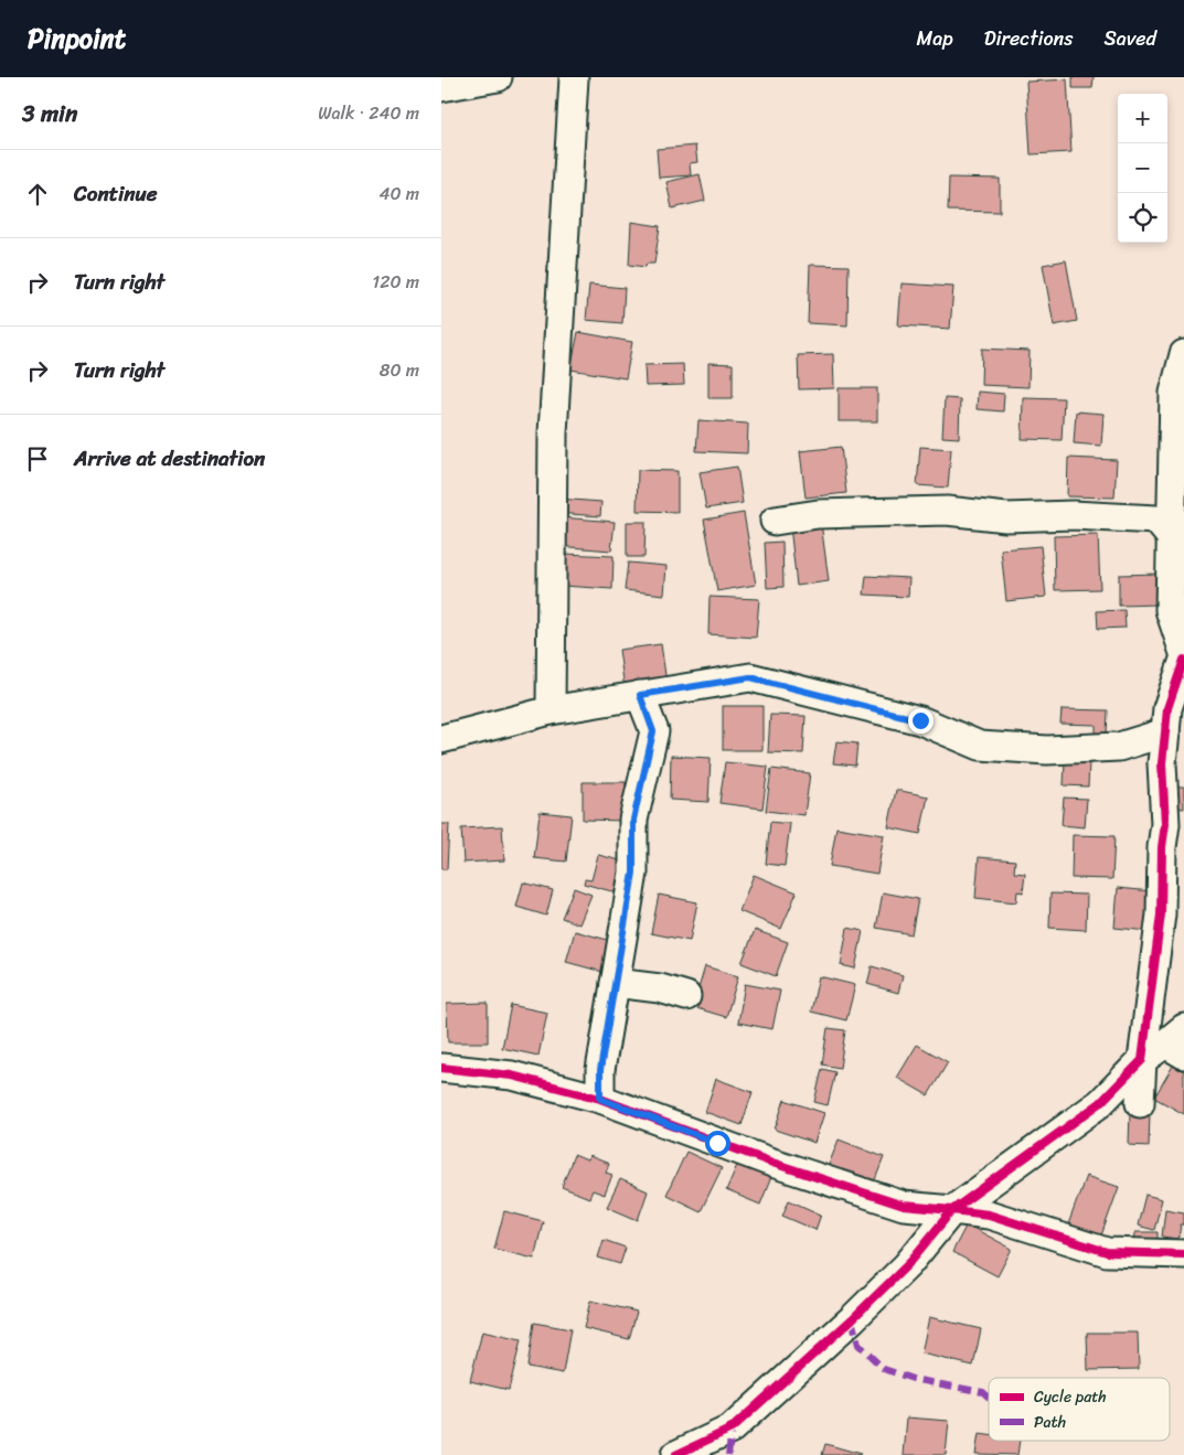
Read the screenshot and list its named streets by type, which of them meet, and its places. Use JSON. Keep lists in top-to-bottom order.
{
  "legend": ["Cycle path", "Path"],
  "page": {
    "header": "Pinpoint",
    "nav": ["Map", "Directions", "Saved"],
    "heading": ["3 min", "Walk · 240 m"],
    "map_buttons": ["+", "−"],
    "list": [
      ["Continue", "40 m"],
      ["Turn right", "120 m"],
      ["Turn right", "80 m"],
      "Arrive at destination"
    ]
  }
}
